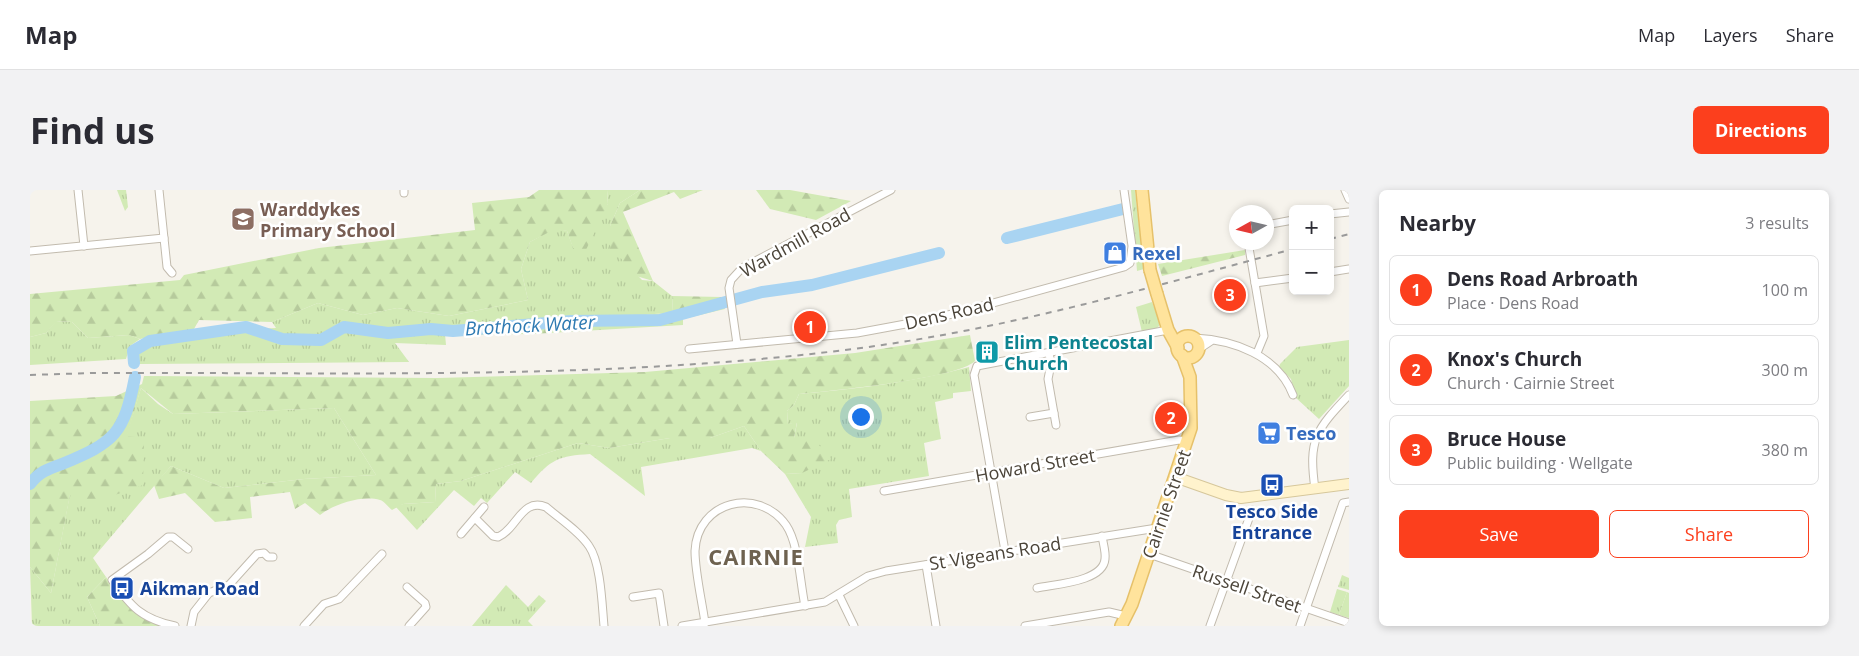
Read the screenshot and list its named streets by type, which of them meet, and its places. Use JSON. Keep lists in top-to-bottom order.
{
  "streets": {
    "main road": ["Cairnie Street"],
    "street": [
      "Wardmill Road",
      "Dens Road",
      "Howard Street",
      "St Vigeans Road",
      "Russell Street"
    ]
  },
  "crossings": [
    ["Wardmill Road", "Dens Road"],
    ["Howard Street", "Cairnie Street"],
    ["Cairnie Street", "St Vigeans Road"],
    ["Cairnie Street", "Russell Street"]
  ],
  "districts": ["CAIRNIE"],
  "water": ["Brothock Water"],
  "places": {
    "school or university": ["Warddykes Primary School"],
    "shop": ["Rexel"],
    "building": ["Elim Pentecostal Church"],
    "supermarket": ["Tesco"],
    "bus stop": ["Tesco Side Entrance", "Aikman Road"]
  },
  "north": "left",
  "page": {
    "header": "Map",
    "nav": ["Map", "Layers", "Share"],
    "buttons": [
      "Directions",
      ["Save", "Share"]
    ],
    "title": "Find us",
    "heading": ["Nearby", "3 results"],
    "map_buttons": ["+", "−"],
    "list": [
      {
        "mark": "1",
        "name": "Dens Road Arbroath",
        "note": "Place · Dens Road",
        "value": "100 m"
      },
      {
        "mark": "2",
        "name": "Knox's Church",
        "note": "Church · Cairnie Street",
        "value": "300 m"
      },
      {
        "mark": "3",
        "name": "Bruce House",
        "note": "Public building · Wellgate",
        "value": "380 m"
      }
    ],
    "pins": ["3", "1", "2"]
  }
}
